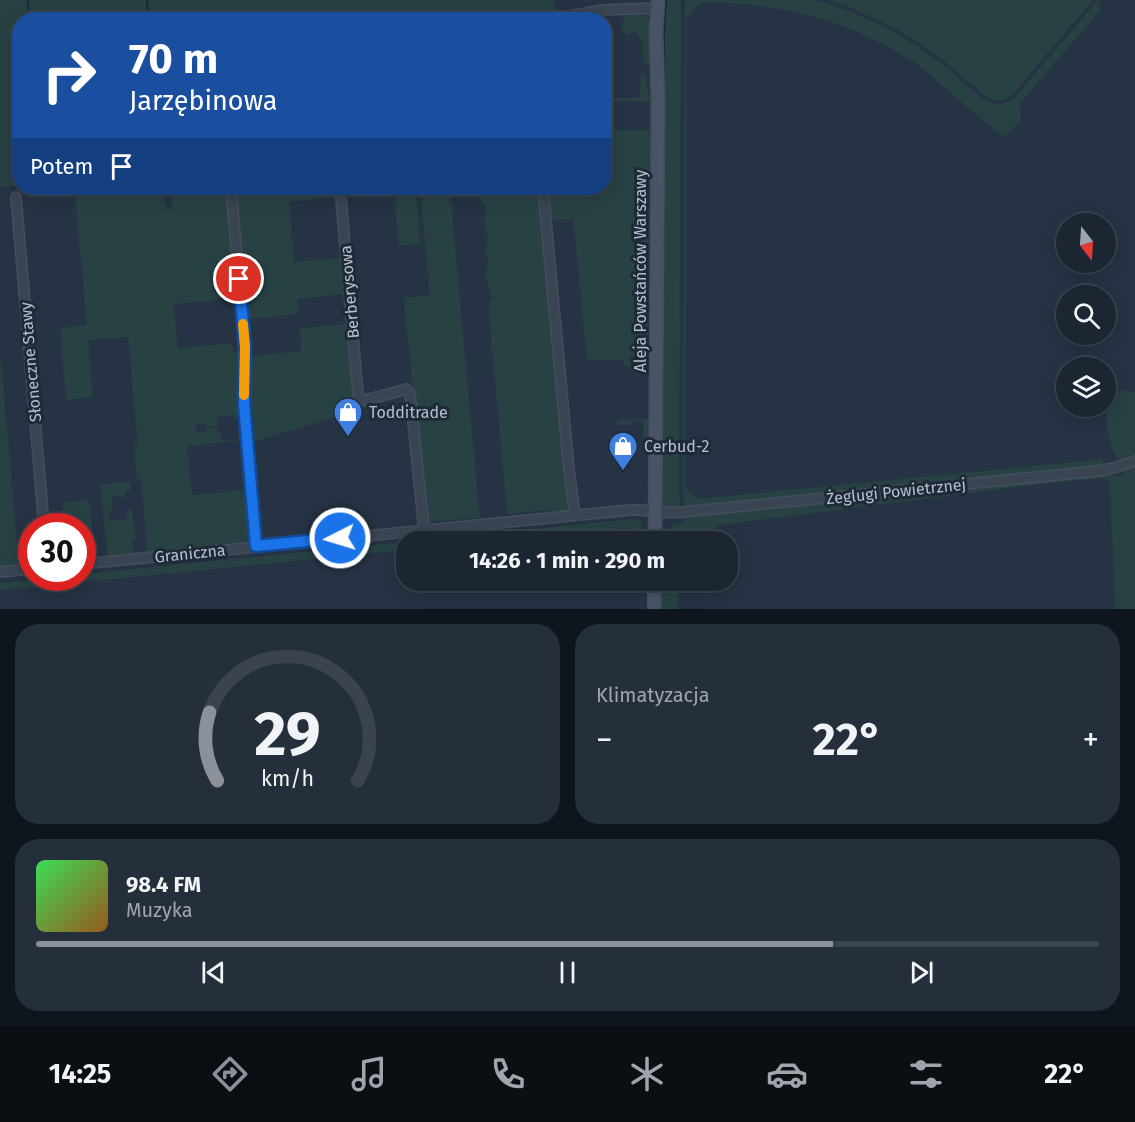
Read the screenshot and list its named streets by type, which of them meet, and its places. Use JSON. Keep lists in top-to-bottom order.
{
  "streets": {
    "street": [
      "Aleja Powstańców Warszawy",
      "Berberysowa",
      "Słoneczne Stawy",
      "Żeglugi Powietrznej",
      "Graniczna"
    ]
  },
  "crossings": [
    ["Aleja Powstańców Warszawy", "Żeglugi Powietrznej"],
    ["Aleja Powstańców Warszawy", "Graniczna"],
    ["Berberysowa", "Graniczna"],
    ["Żeglugi Powietrznej", "Graniczna"]
  ],
  "places": {
    "shop": ["Todditrade", "Cerbud-2"]
  },
  "north": "bottom",
  "page": {
    "turn": ["70 m", "Jarzębinowa"],
    "then": "Potem",
    "limit": "30",
    "trip": "14:26 · 1 min · 290 m",
    "tile": "Klimatyzacja",
    "heat": ["−", "22°", "+"],
    "song": ["98.4 FM", "Muzyka"],
    "tabs": ["14:25", "22°"],
    "gauge": ["29", "km/h"]
  }
}
